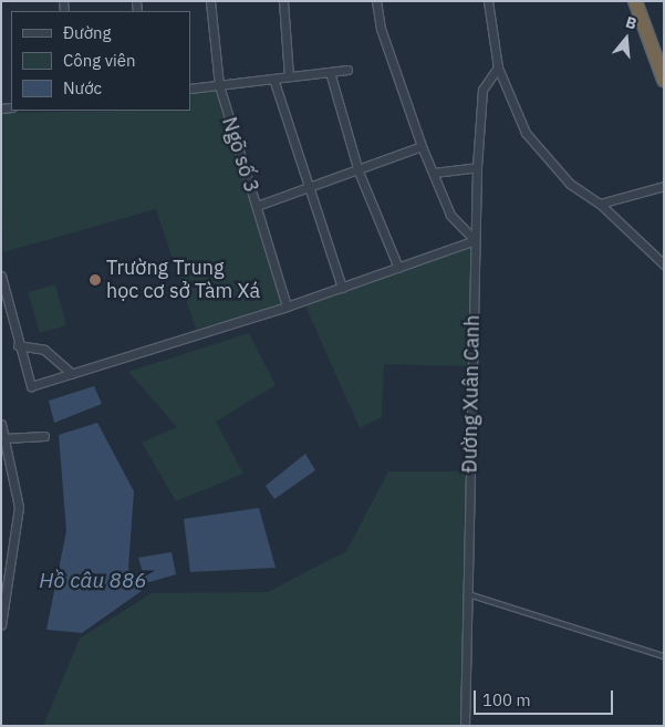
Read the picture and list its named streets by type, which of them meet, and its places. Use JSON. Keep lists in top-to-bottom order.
{
  "streets": {
    "street": ["Ngõ số 3", "Đường Xuân Canh"]
  },
  "water": ["Hồ câu 886"],
  "places": ["Trường Trung học cơ sở Tàm Xá"],
  "legend": ["Đường", "Công viên", "Nước"],
  "scale_bar": "100 m",
  "north": "top"
}
